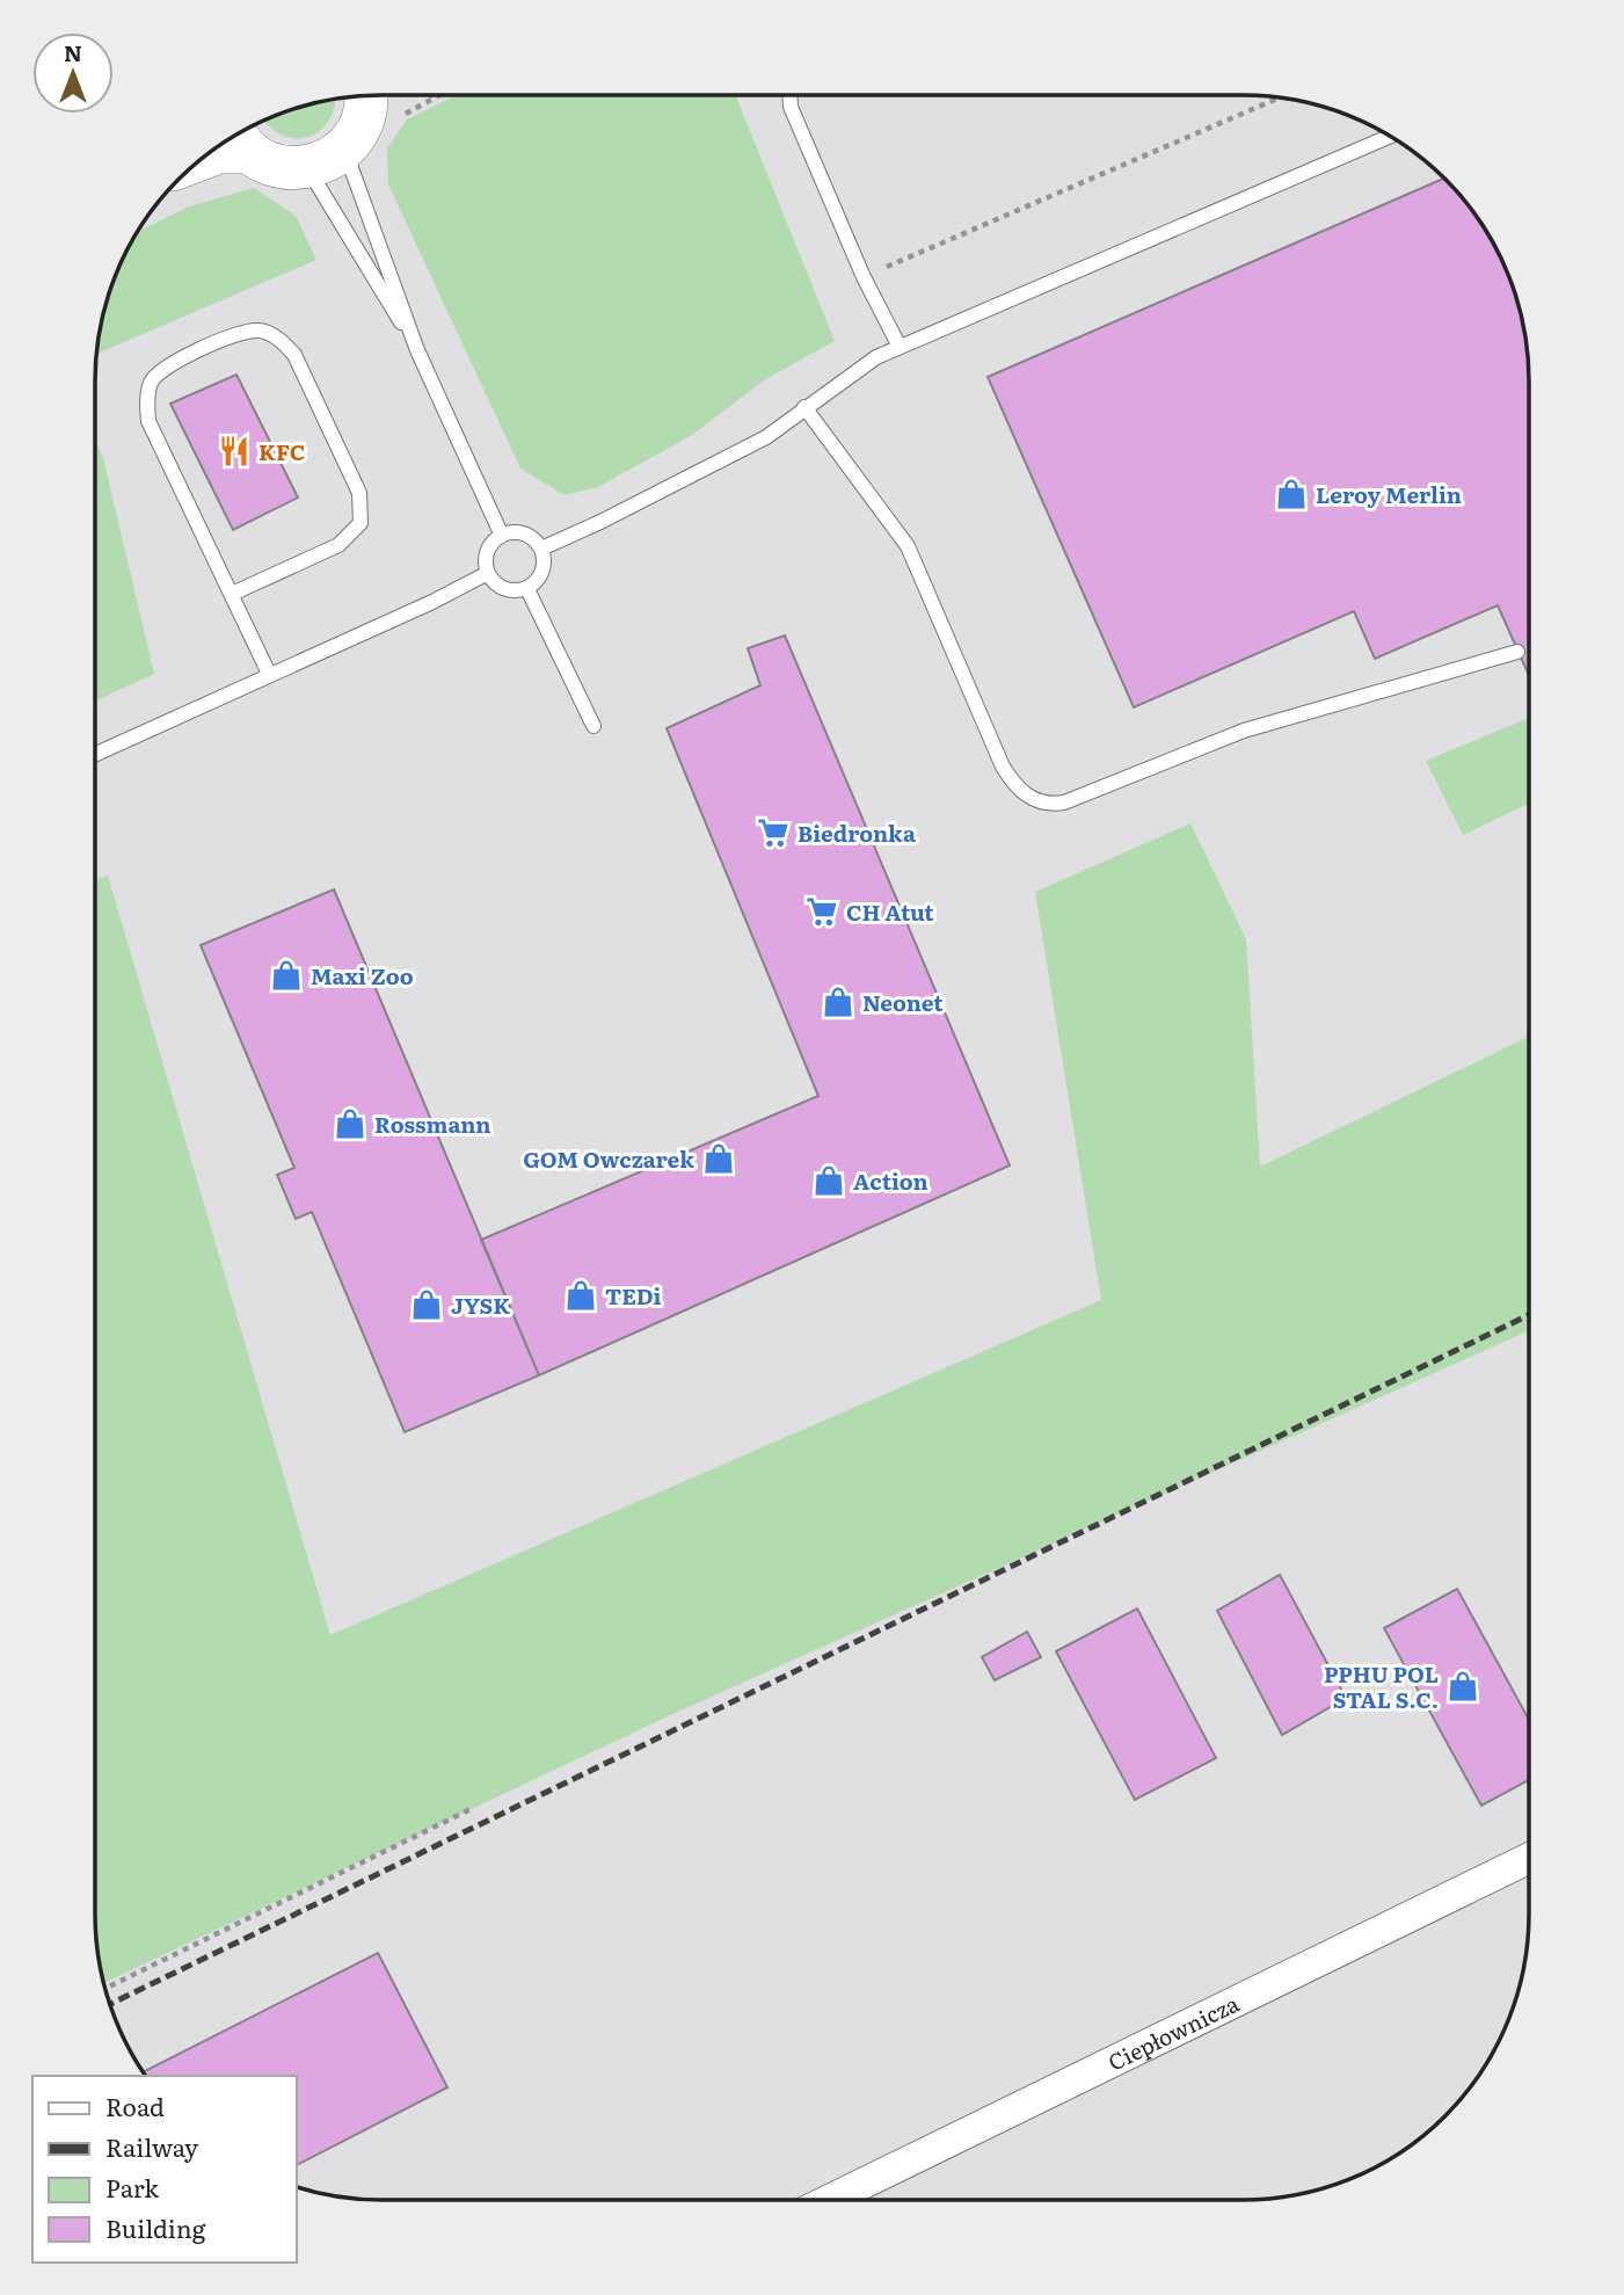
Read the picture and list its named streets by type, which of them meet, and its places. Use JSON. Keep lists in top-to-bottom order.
{
  "streets": {
    "street": ["Ciepłownicza"]
  },
  "places": {
    "restaurant": ["KFC"],
    "shop": [
      "Leroy Merlin",
      "Maxi Zoo",
      "Neonet",
      "Rossmann",
      "GOM Owczarek",
      "Action",
      "TEDi",
      "JYSK",
      "PPHU POL STAL S.C."
    ],
    "supermarket": ["Biedronka", "CH Atut"]
  },
  "legend": [
    "Road",
    "Railway",
    "Park",
    "Building"
  ],
  "north": "top"
}
